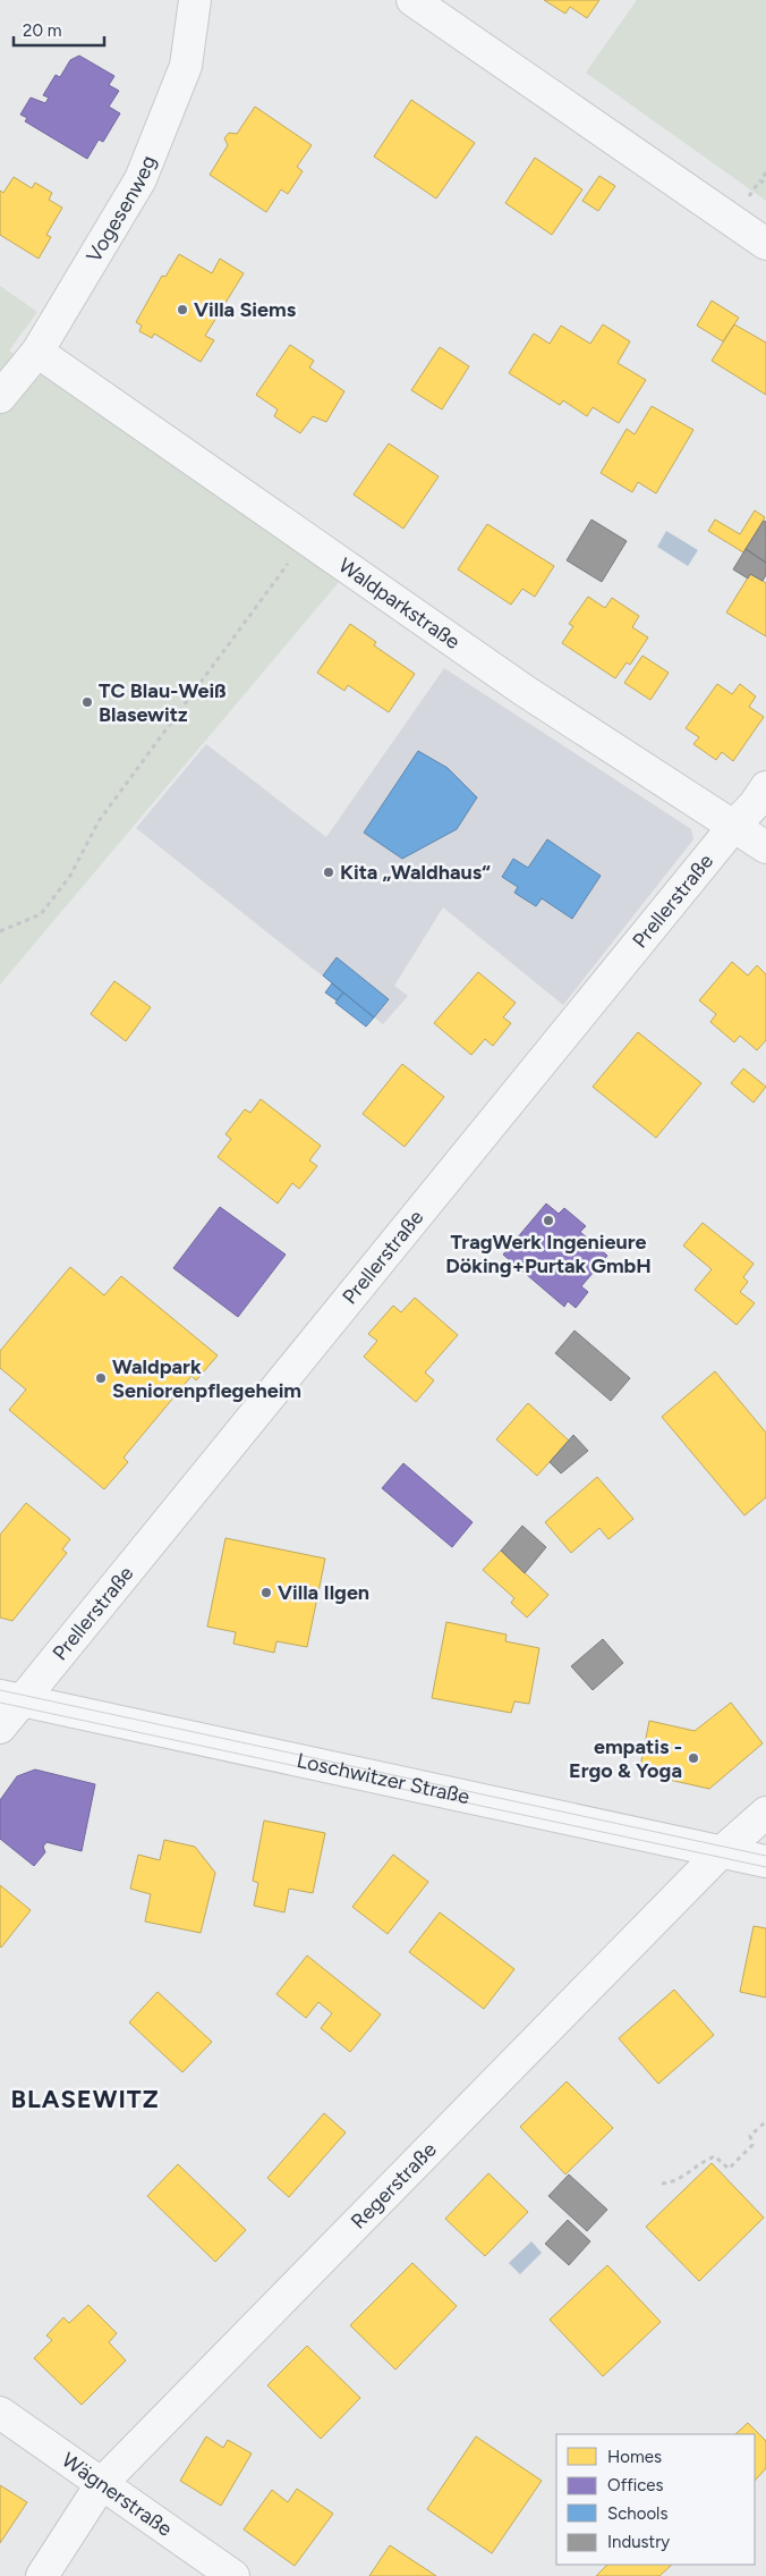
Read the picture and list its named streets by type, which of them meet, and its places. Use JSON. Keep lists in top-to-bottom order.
{
  "streets": {
    "street": [
      "Vogesenweg",
      "Waldparkstraße",
      "Prellerstraße",
      "Loschwitzer Straße",
      "Regerstraße",
      "Wägnerstraße"
    ]
  },
  "crossings": [
    ["Vogesenweg", "Waldparkstraße"],
    ["Waldparkstraße", "Prellerstraße"],
    ["Prellerstraße", "Loschwitzer Straße"],
    ["Loschwitzer Straße", "Regerstraße"],
    ["Regerstraße", "Wägnerstraße"]
  ],
  "districts": ["BLASEWITZ"],
  "places": [
    "Villa Siems",
    "TC Blau-Weiß Blasewitz",
    "Kita „Waldhaus“",
    "TragWerk Ingenieure Döking+Purtak GmbH",
    "Waldpark Seniorenpflegeheim",
    "Villa Ilgen",
    "empatis - Ergo & Yoga"
  ],
  "legend": [
    "Homes",
    "Offices",
    "Schools",
    "Industry"
  ],
  "scale_bar": "20 m"
}
